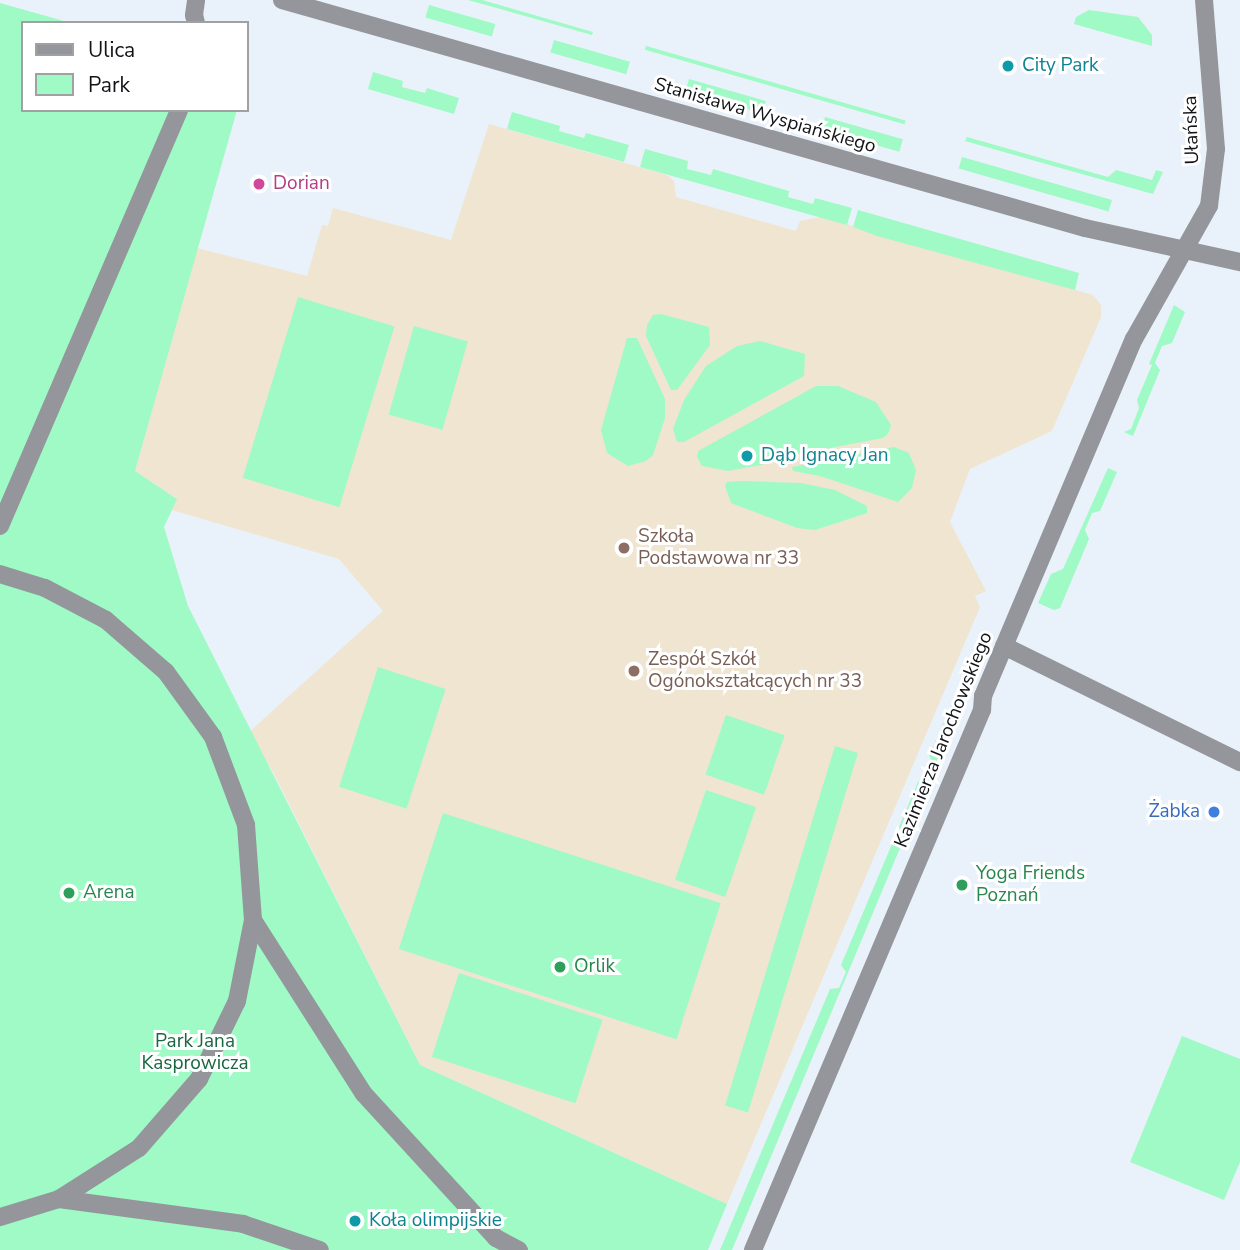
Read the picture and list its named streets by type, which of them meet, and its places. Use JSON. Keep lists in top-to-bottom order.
{
  "streets": {
    "street": ["Stanisława Wyspiańskiego", "Ułańska", "Kazimierza Jarochowskiego"]
  },
  "crossings": [
    ["Stanisława Wyspiańskiego", "Ułańska"],
    ["Stanisława Wyspiańskiego", "Kazimierza Jarochowskiego"],
    ["Ułańska", "Kazimierza Jarochowskiego"]
  ],
  "parks": ["Park Jana Kasprowicza"],
  "places": [
    "City Park",
    "Dorian",
    "Dąb Ignacy Jan",
    "Szkoła Podstawowa nr 33",
    "Zespół Szkół Ogónokształcących nr 33",
    "Żabka",
    "Yoga Friends Poznań",
    "Arena",
    "Orlik",
    "Koła olimpijskie"
  ],
  "legend": ["Ulica", "Park"]
}
